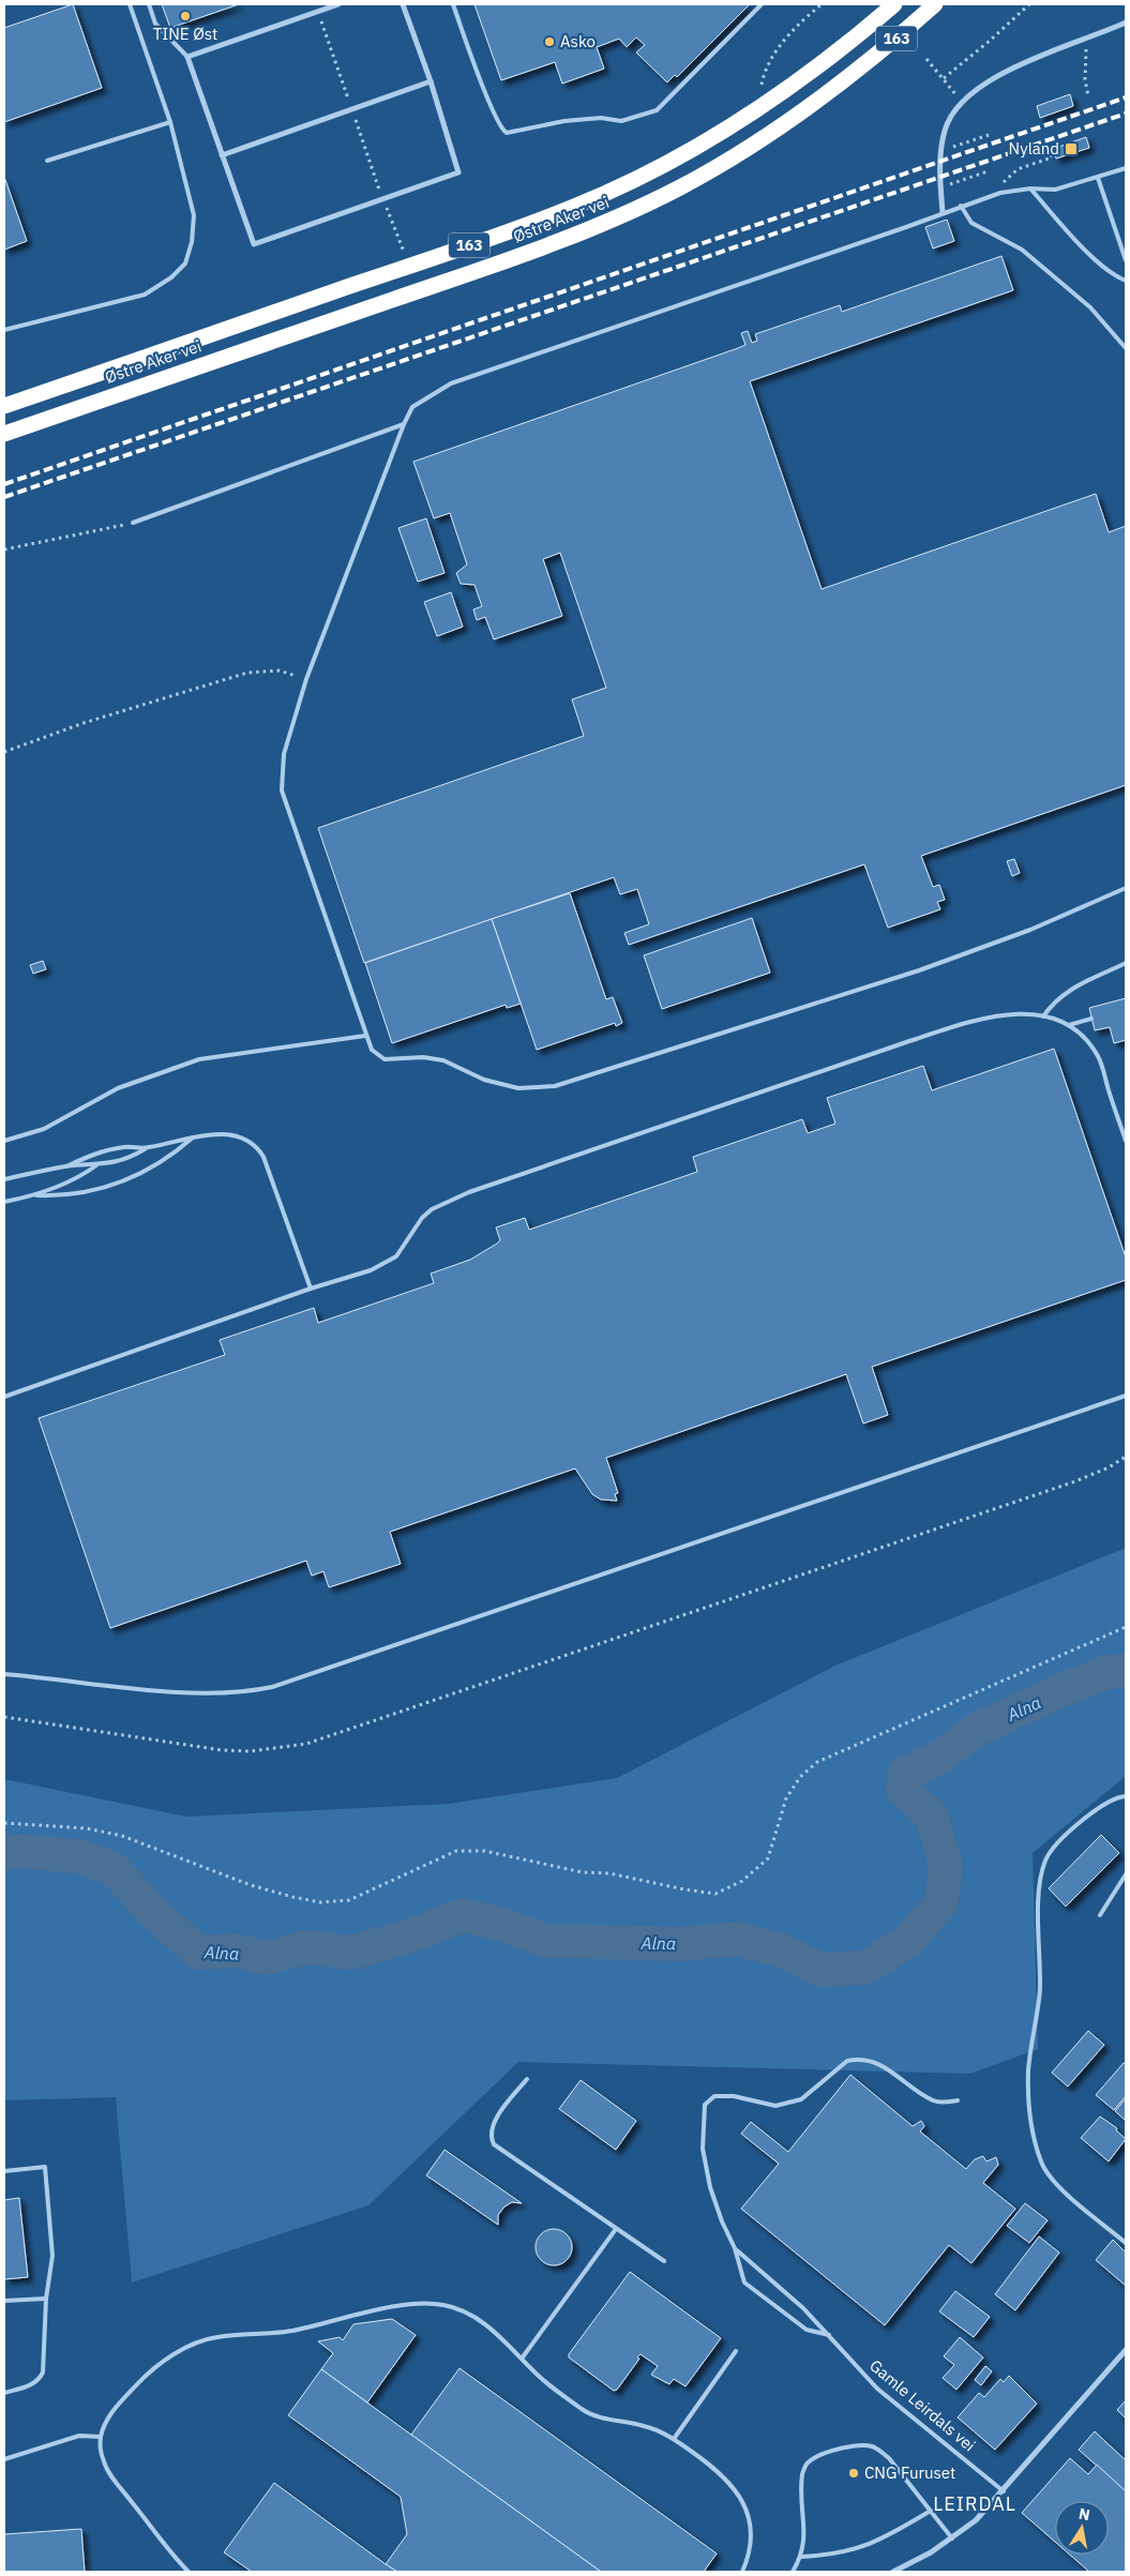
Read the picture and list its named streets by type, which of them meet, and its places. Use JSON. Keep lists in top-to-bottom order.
{
  "streets": {
    "highway": ["163", "Østre Aker vei"],
    "lane": ["Gamle Leirdals vei"]
  },
  "districts": ["LEIRDAL"],
  "water": ["Alna"],
  "places": {
    "other": ["TINE Øst", "Asko", "CNG Furuset"],
    "transit": ["Nyland"]
  },
  "north": "top"
}
